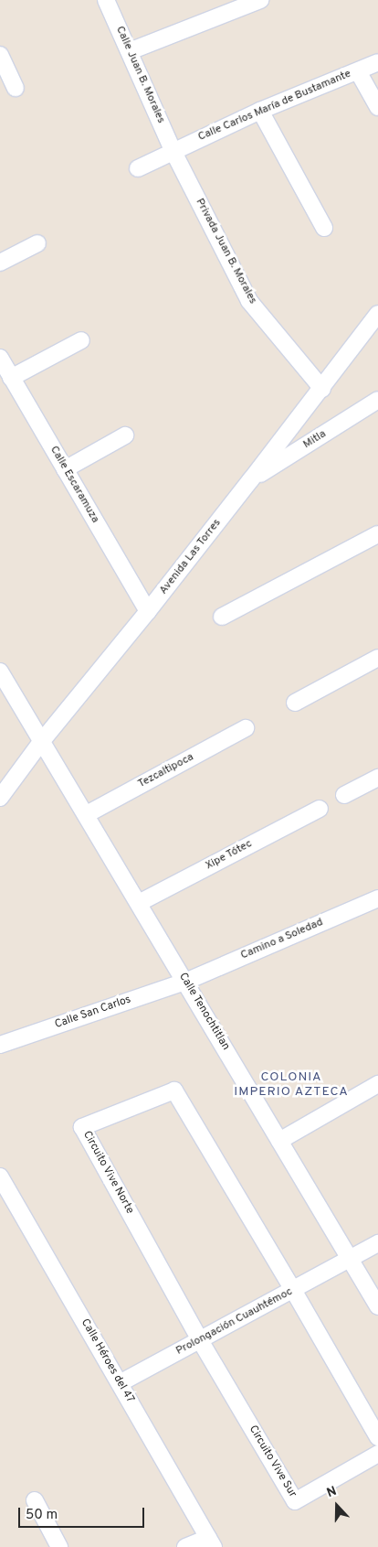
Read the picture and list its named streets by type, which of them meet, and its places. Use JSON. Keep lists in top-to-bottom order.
{
  "streets": {
    "street": [
      "Calle Juan B. Morales",
      "Calle Carlos María de Bustamante",
      "Privada Juan B. Morales",
      "Mitla",
      "Calle Escaramuza",
      "Avenida Las Torres",
      "Tezcaltipoca",
      "Xipe Tótec",
      "Camino a Soledad",
      "Calle Tenochtitlan",
      "Calle San Carlos",
      "Circuito Vive Norte",
      "Prolongación Cuauhtémoc",
      "Calle Héroes del 47",
      "Circuito Vive Sur"
    ]
  },
  "crossings": [
    ["Calle Juan B. Morales", "Calle Carlos María de Bustamante"],
    ["Calle Juan B. Morales", "Privada Juan B. Morales"],
    ["Calle Carlos María de Bustamante", "Privada Juan B. Morales"],
    ["Privada Juan B. Morales", "Avenida Las Torres"],
    ["Mitla", "Avenida Las Torres"],
    ["Calle Escaramuza", "Avenida Las Torres"],
    ["Avenida Las Torres", "Calle Tenochtitlan"],
    ["Tezcaltipoca", "Calle Tenochtitlan"],
    ["Xipe Tótec", "Calle Tenochtitlan"],
    ["Camino a Soledad", "Calle Tenochtitlan"],
    ["Camino a Soledad", "Calle San Carlos"],
    ["Calle Tenochtitlan", "Calle San Carlos"],
    ["Calle Tenochtitlan", "Prolongación Cuauhtémoc"],
    ["Circuito Vive Norte", "Prolongación Cuauhtémoc"],
    ["Circuito Vive Norte", "Circuito Vive Sur"],
    ["Prolongación Cuauhtémoc", "Calle Héroes del 47"],
    ["Prolongación Cuauhtémoc", "Circuito Vive Sur"]
  ],
  "districts": ["COLONIA IMPERIO AZTECA"],
  "scale_bar": "50 m",
  "north": "top"
}
